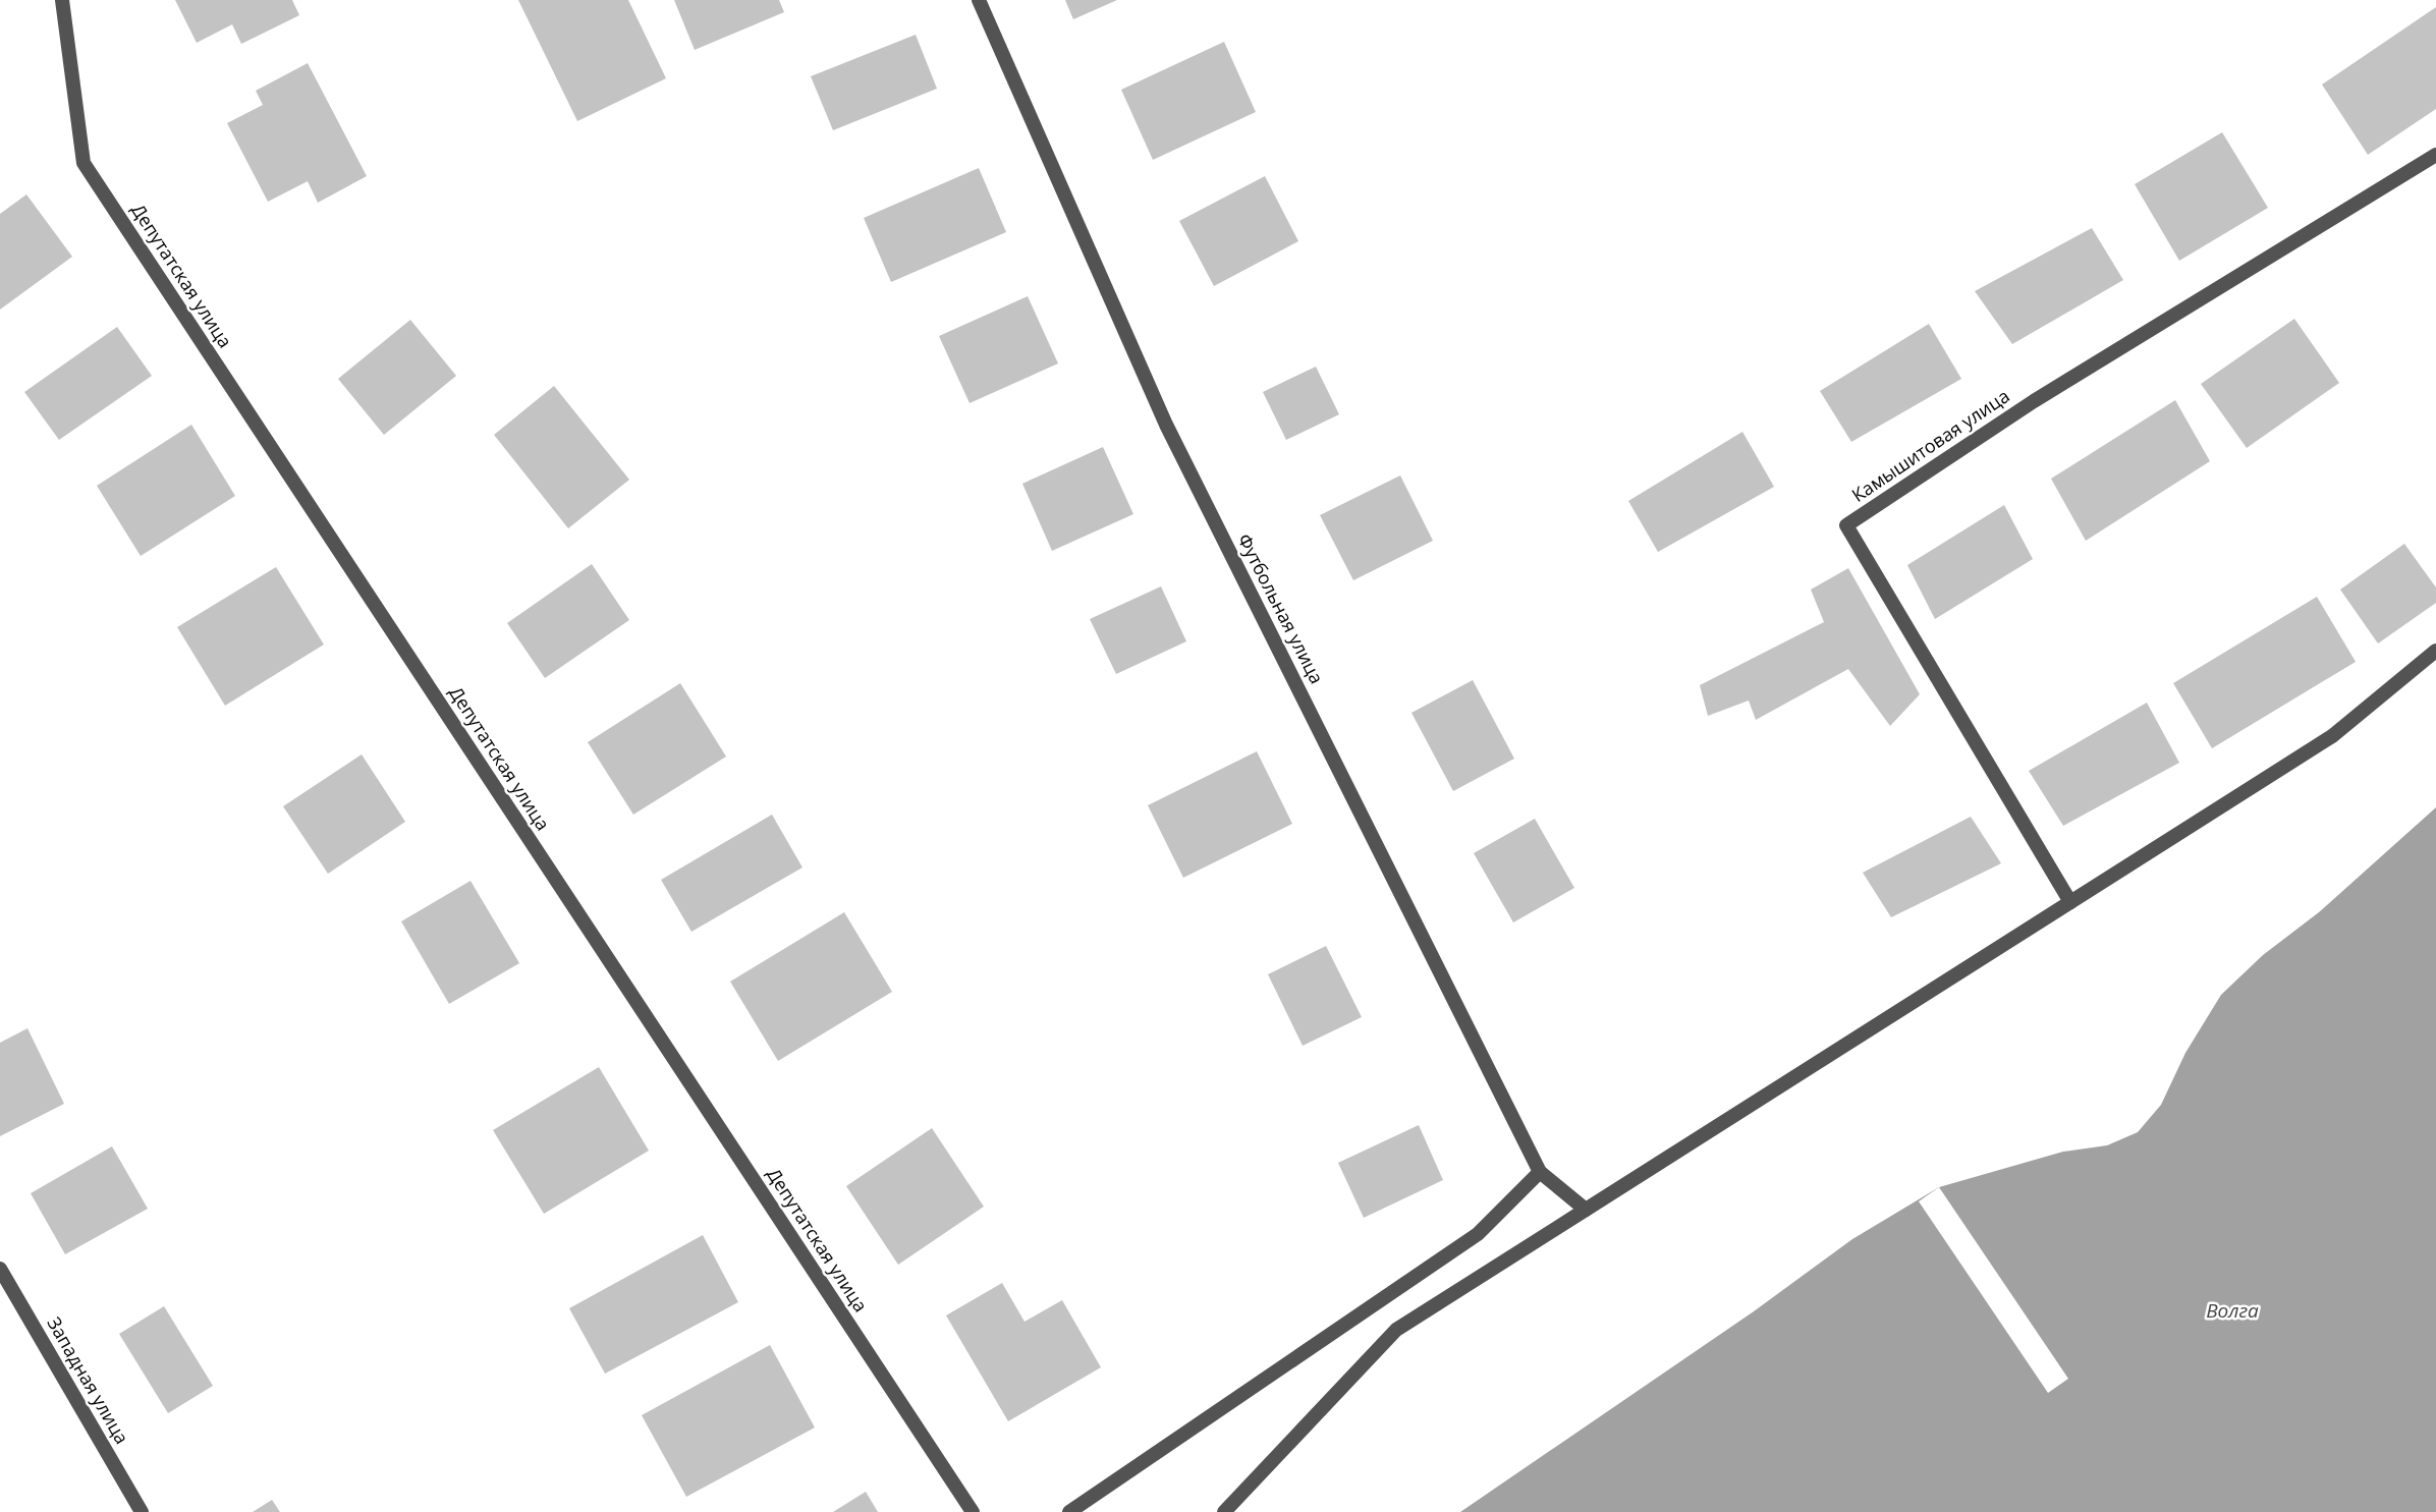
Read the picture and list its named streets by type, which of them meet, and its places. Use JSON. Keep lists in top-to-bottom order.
{
  "streets": {
    "street": [
      "Депутатская улица",
      "Камышитовая улица",
      "Футбольная улица",
      "Западная улица"
    ]
  },
  "water": ["Волга"]
}
